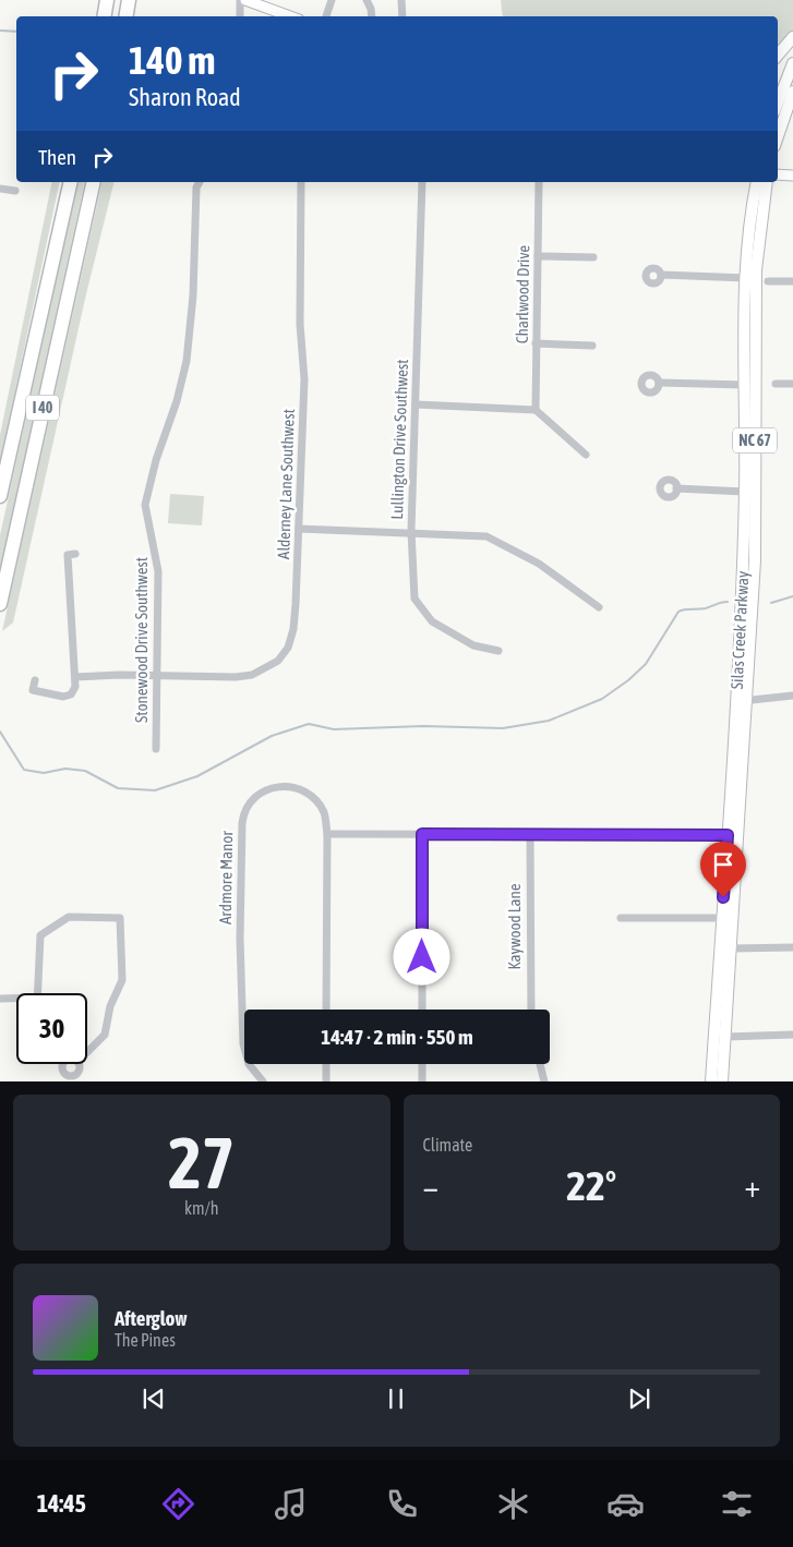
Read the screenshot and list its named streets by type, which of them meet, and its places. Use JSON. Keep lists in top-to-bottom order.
{
  "streets": {
    "highway": ["I 40"],
    "main road": ["NC 67", "Silas Creek Parkway"],
    "street": [
      "Charlwood Drive",
      "Lullington Drive Southwest",
      "Alderney Lane Southwest",
      "Stonewood Drive Southwest",
      "Ardmore Manor",
      "Kaywood Lane"
    ]
  },
  "crossings": [
    ["Alderney Lane Southwest", "Stonewood Drive Southwest"]
  ],
  "page": {
    "turn": ["140 m", "Sharon Road"],
    "then": "Then",
    "limit": "30",
    "trip": "14:47 · 2 min · 550 m",
    "tile": [
      ["27", "km/h"],
      "Climate"
    ],
    "heat": ["−", "22°", "+"],
    "song": ["Afterglow", "The Pines"],
    "tabs": "14:45"
  }
}
